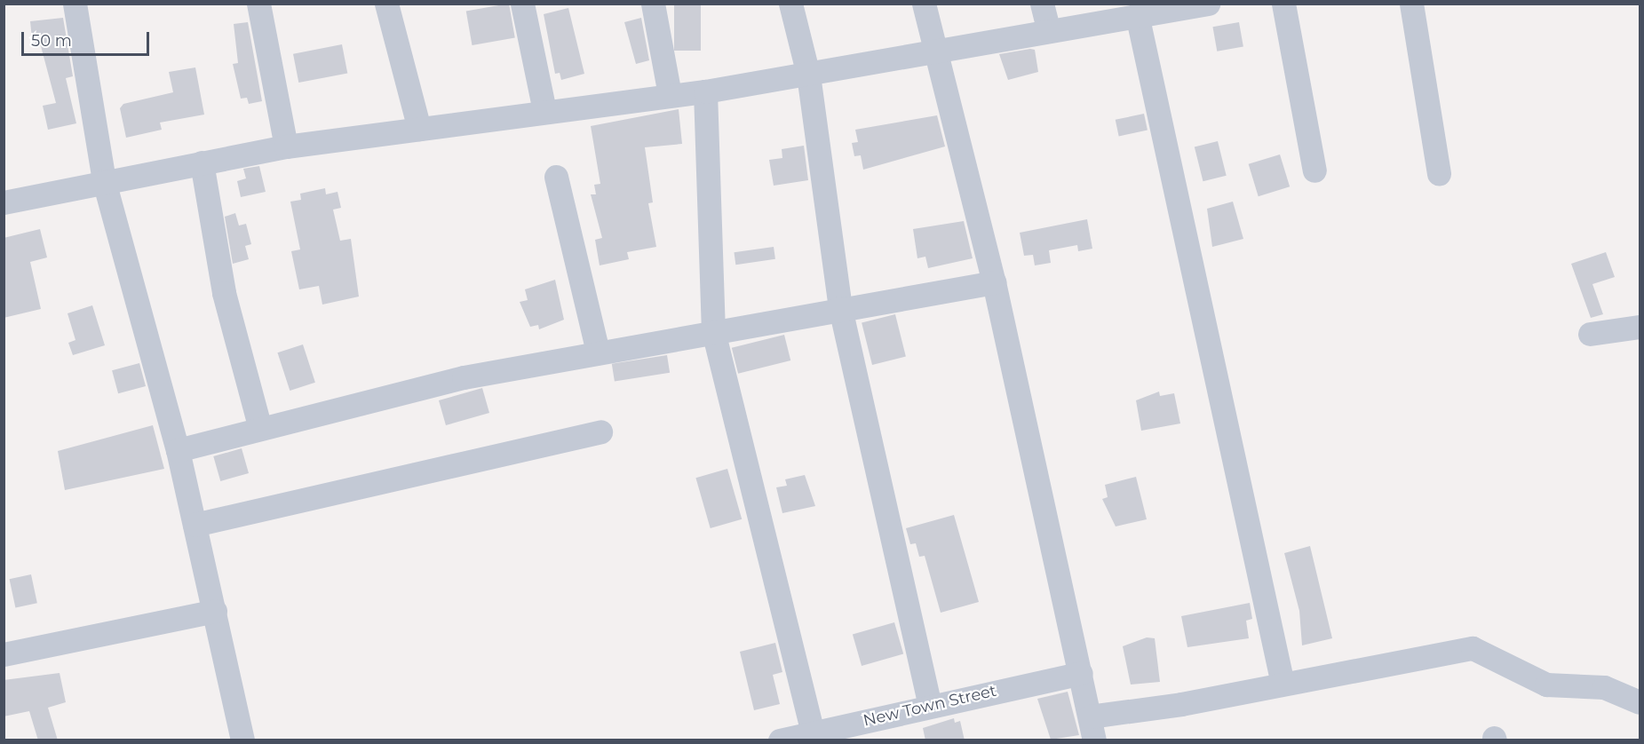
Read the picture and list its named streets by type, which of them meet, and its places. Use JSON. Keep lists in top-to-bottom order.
{
  "streets": {
    "street": ["New Town Street"]
  },
  "scale_bar": "50 m"
}
